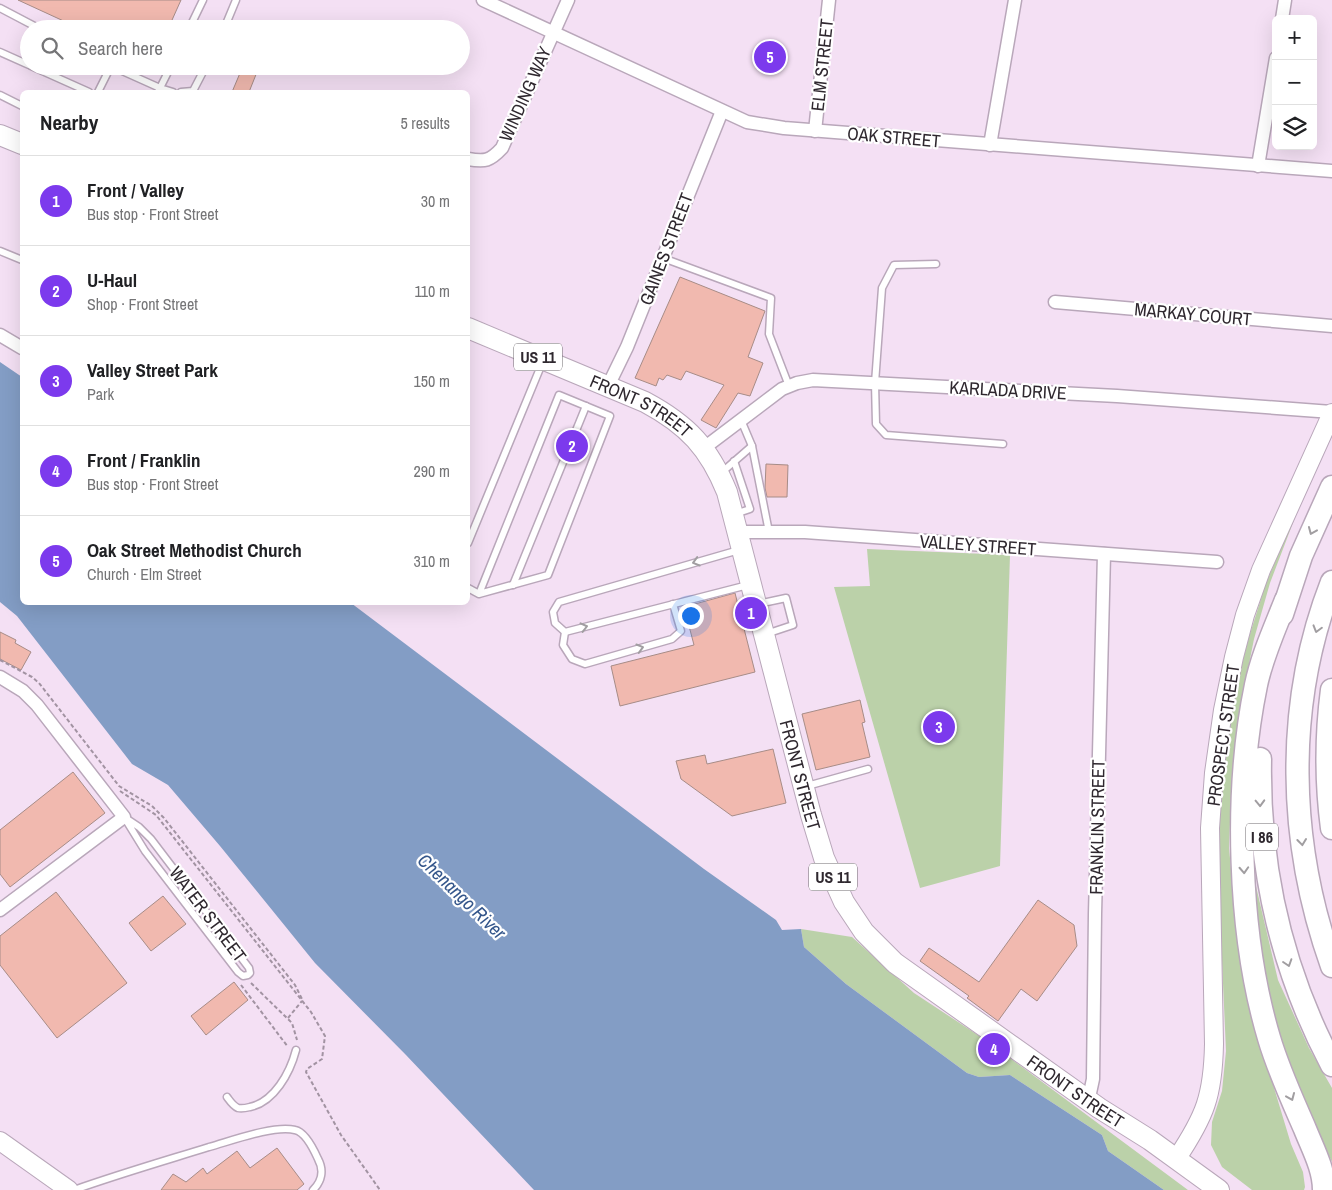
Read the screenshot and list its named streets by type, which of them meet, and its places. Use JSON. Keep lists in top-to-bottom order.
{
  "streets": {
    "highway": ["I 86"],
    "main road": ["US 11", "FRONT STREET"],
    "street": [
      "ELM STREET",
      "WINDING WAY",
      "OAK STREET",
      "GAINES STREET",
      "MARKAY COURT",
      "KARLADA DRIVE",
      "VALLEY STREET",
      "PROSPECT STREET",
      "FRANKLIN STREET",
      "WATER STREET"
    ]
  },
  "crossings": [
    ["ELM STREET", "OAK STREET"],
    ["WINDING WAY", "OAK STREET"],
    ["OAK STREET", "GAINES STREET"],
    ["GAINES STREET", "FRONT STREET"],
    ["KARLADA DRIVE", "FRONT STREET"],
    ["KARLADA DRIVE", "PROSPECT STREET"],
    ["FRONT STREET", "VALLEY STREET"],
    ["FRONT STREET", "PROSPECT STREET"],
    ["FRONT STREET", "FRANKLIN STREET"],
    ["VALLEY STREET", "FRANKLIN STREET"]
  ],
  "water": ["Chenango River"],
  "page": {
    "map_buttons": ["+", "−"],
    "search": "Search here",
    "pins": [
      "5",
      "2",
      "1",
      "3",
      "4"
    ],
    "heading": ["Nearby", "5 results"],
    "list": [
      {
        "mark": "1",
        "name": "Front / Valley",
        "note": "Bus stop · Front Street",
        "value": "30 m"
      },
      {
        "mark": "2",
        "name": "U-Haul",
        "note": "Shop · Front Street",
        "value": "110 m"
      },
      {
        "mark": "3",
        "name": "Valley Street Park",
        "note": "Park",
        "value": "150 m"
      },
      {
        "mark": "4",
        "name": "Front / Franklin",
        "note": "Bus stop · Front Street",
        "value": "290 m"
      },
      {
        "mark": "5",
        "name": "Oak Street Methodist Church",
        "note": "Church · Elm Street",
        "value": "310 m"
      }
    ]
  }
}
